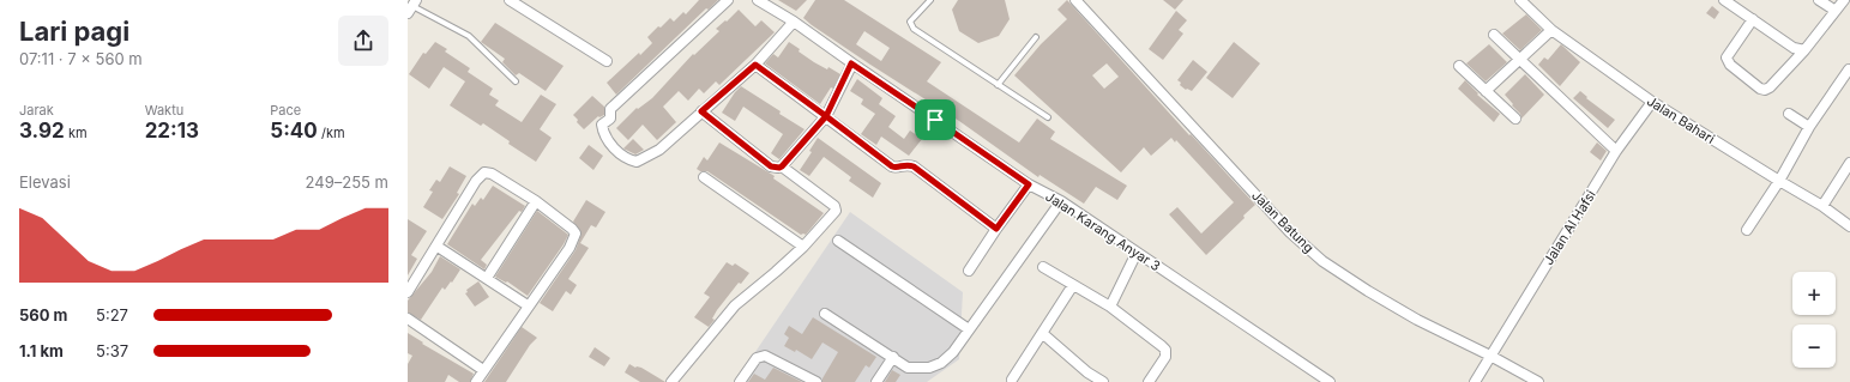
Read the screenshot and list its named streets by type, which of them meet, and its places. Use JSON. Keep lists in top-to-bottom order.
{
  "streets": {
    "street": [
      "Jalan Bahari",
      "Jalan Batung",
      "Jalan Al Hafsi",
      "Jalan Karang Anyar 3"
    ]
  },
  "crossings": [
    ["Jalan Bahari", "Jalan Al Hafsi"],
    ["Jalan Batung", "Jalan Al Hafsi"]
  ],
  "page": {
    "heading": ["Lari pagi", "07:11 · 7 × 560 m"],
    "stats": [
      ["Jarak", "3.92 km"],
      ["Waktu", "22:13"],
      ["Pace", "5:40 /km"]
    ],
    "chart": ["Elevasi", "249–255 m"],
    "map_buttons": ["+", "−"],
    "list": [
      {
        "name": "560 m",
        "note": "5:27"
      },
      {
        "name": "1.1 km",
        "note": "5:37"
      }
    ]
  }
}
